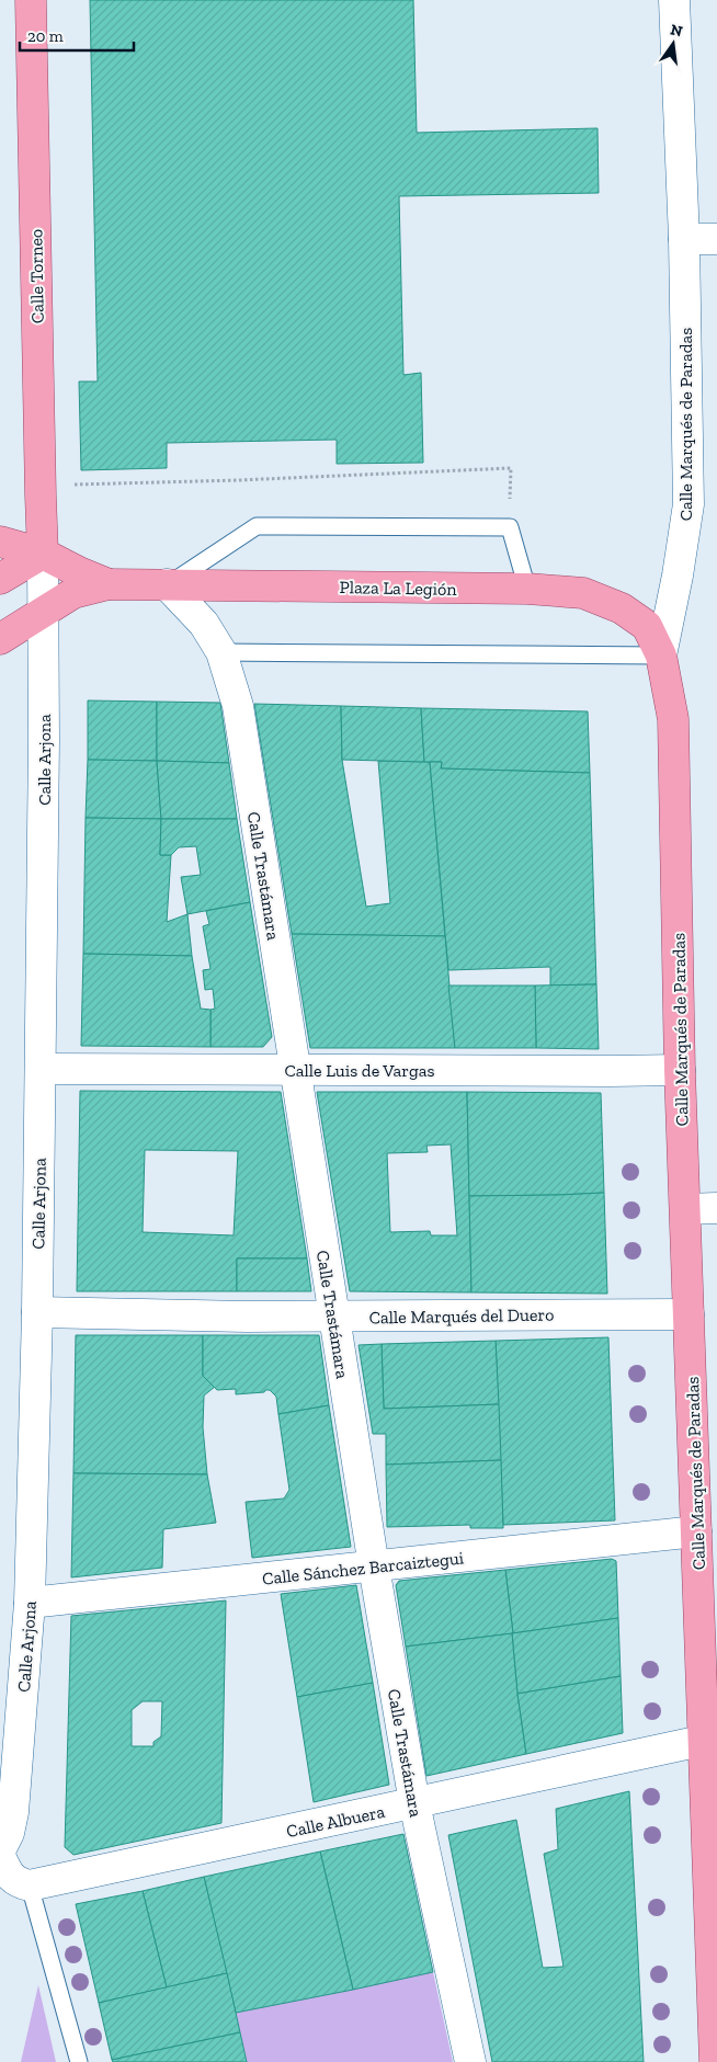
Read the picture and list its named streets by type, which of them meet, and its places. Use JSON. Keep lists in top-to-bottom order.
{
  "streets": {
    "main road": ["Calle Torneo", "Calle Marqués de Paradas", "Plaza La Legión"],
    "street": [
      "Calle Arjona",
      "Calle Trastámara",
      "Calle Luis de Vargas",
      "Calle Marqués del Duero",
      "Calle Sánchez Barcaiztegui",
      "Calle Albuera"
    ]
  },
  "crossings": [
    ["Calle Torneo", "Calle Arjona"],
    ["Calle Marqués de Paradas", "Plaza La Legión"],
    ["Calle Marqués de Paradas", "Calle Luis de Vargas"],
    ["Calle Marqués de Paradas", "Calle Marqués del Duero"],
    ["Calle Marqués de Paradas", "Calle Sánchez Barcaiztegui"],
    ["Calle Marqués de Paradas", "Calle Albuera"],
    ["Plaza La Legión", "Calle Trastámara"],
    ["Calle Arjona", "Calle Luis de Vargas"],
    ["Calle Arjona", "Calle Marqués del Duero"],
    ["Calle Arjona", "Calle Sánchez Barcaiztegui"],
    ["Calle Trastámara", "Calle Luis de Vargas"],
    ["Calle Trastámara", "Calle Marqués del Duero"],
    ["Calle Trastámara", "Calle Sánchez Barcaiztegui"],
    ["Calle Trastámara", "Calle Albuera"]
  ],
  "scale_bar": "20 m",
  "north": "top"
}
